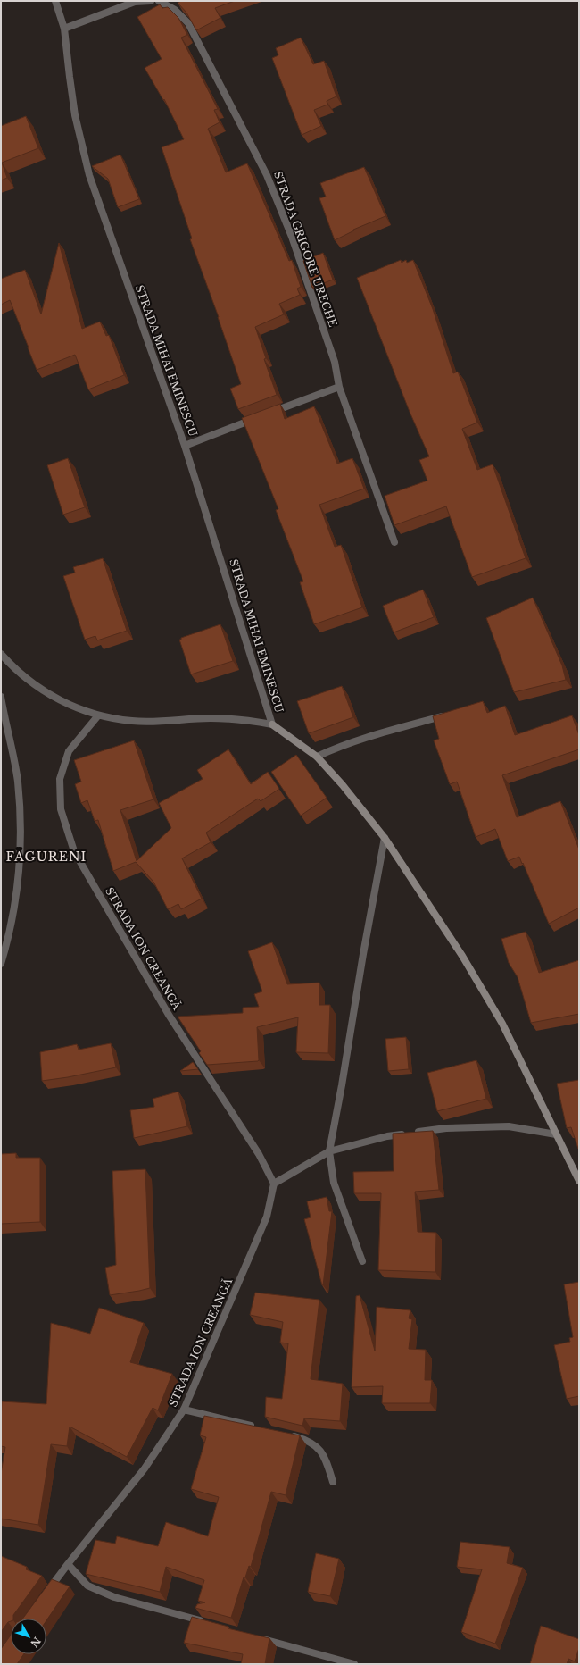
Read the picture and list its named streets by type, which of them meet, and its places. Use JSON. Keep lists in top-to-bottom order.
{
  "streets": {
    "street": ["STRADA GRIGORE URECHE", "STRADA MIHAI EMINESCU", "STRADA ION CREANGĂ"]
  },
  "districts": ["FĂGURENI"],
  "north": "bottom right"
}
